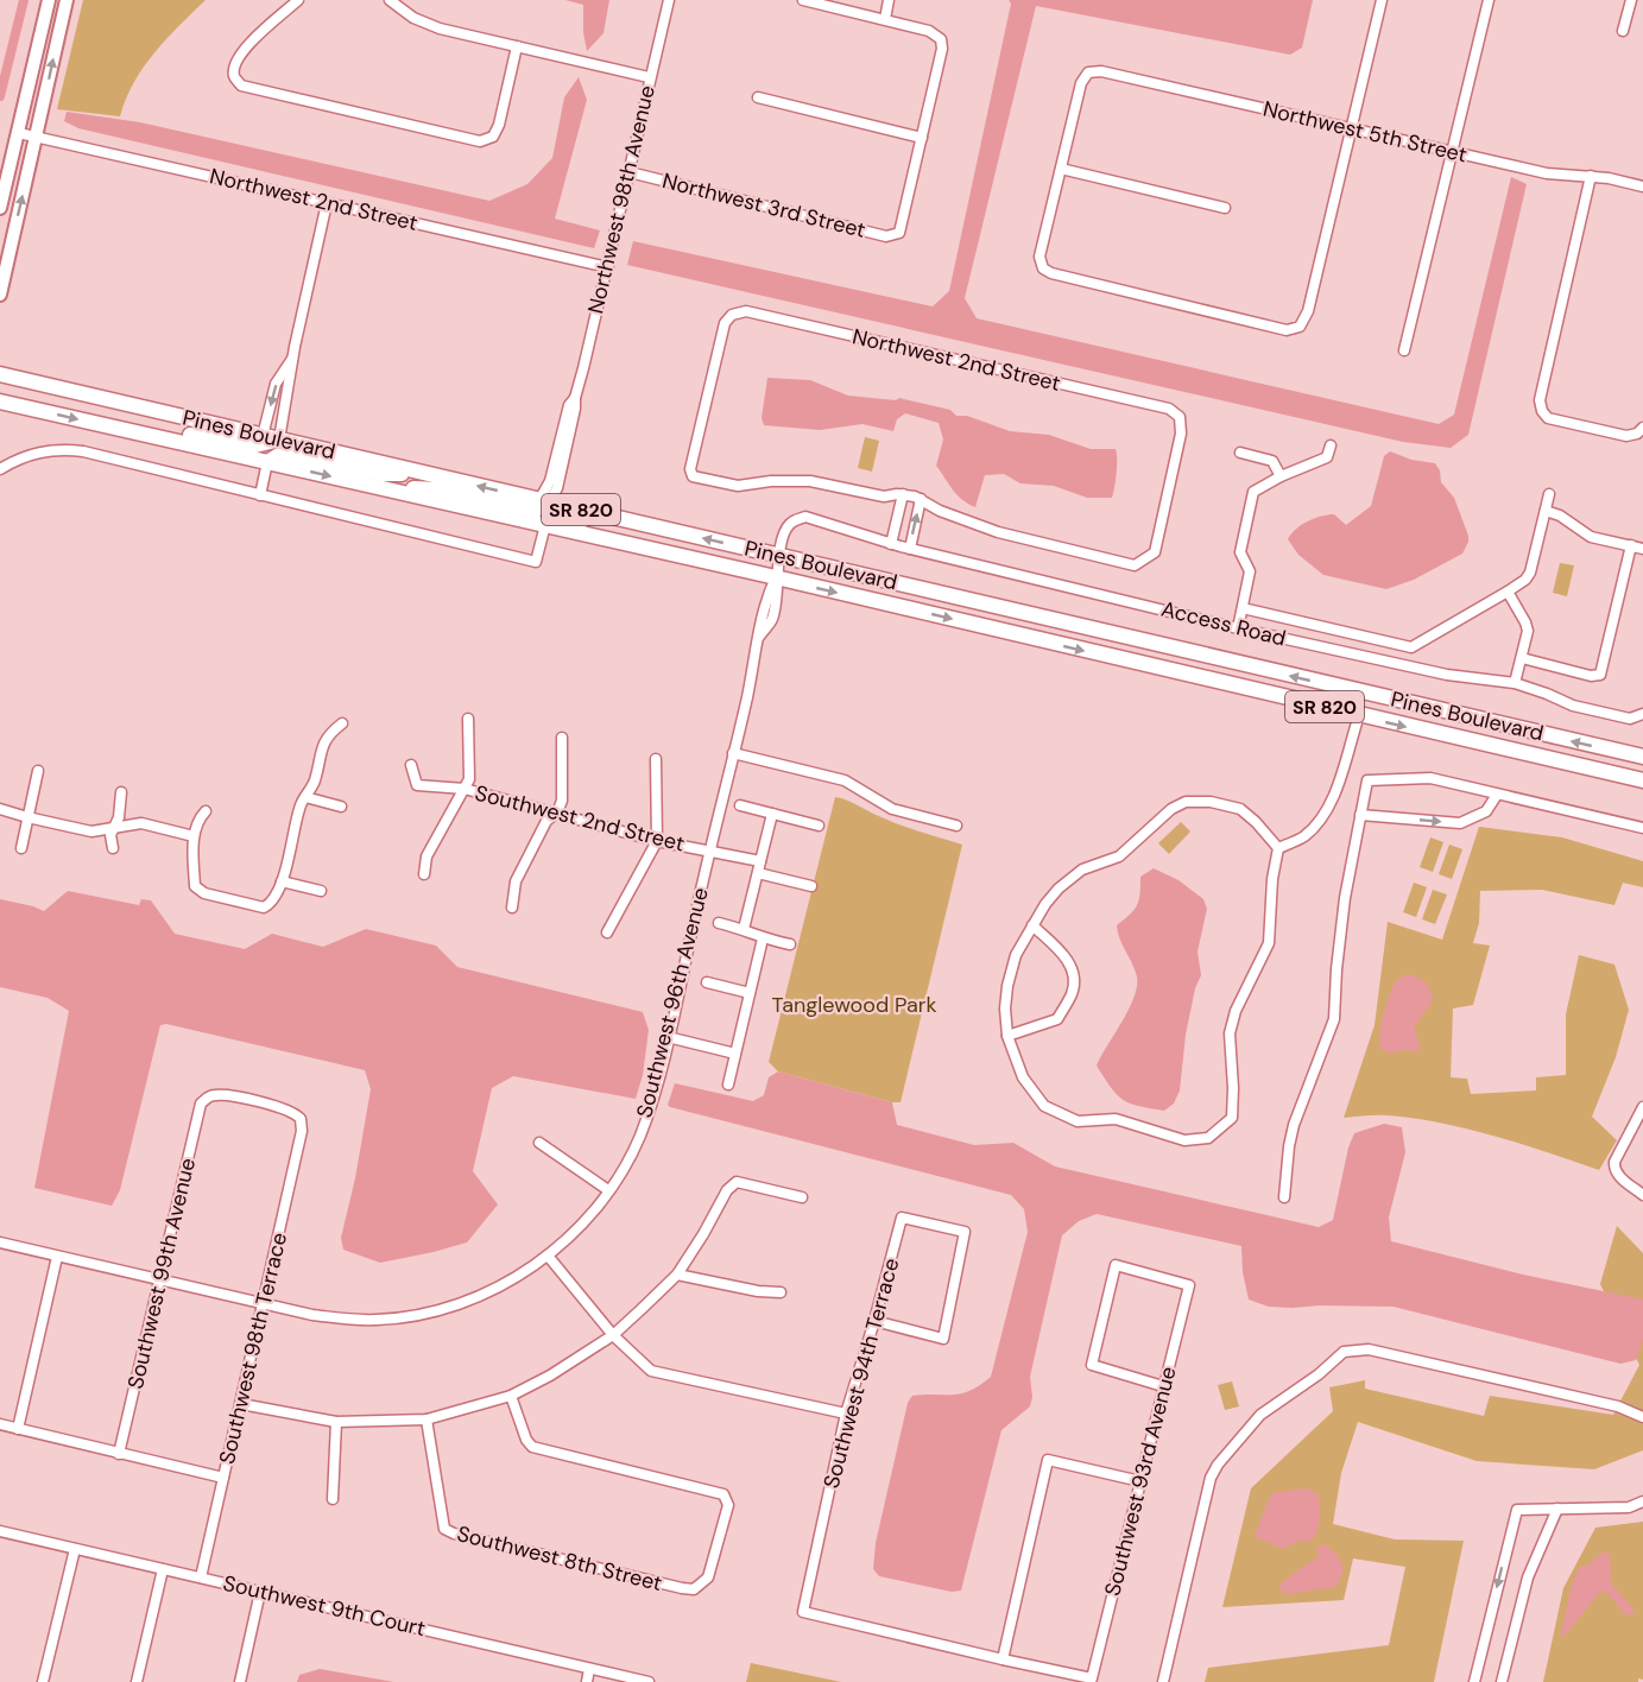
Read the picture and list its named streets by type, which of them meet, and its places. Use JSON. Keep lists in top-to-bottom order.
{
  "streets": {
    "highway": ["Pines Boulevard", "SR 820"],
    "street": [
      "Northwest 5th Street",
      "Northwest 2nd Street",
      "Northwest 98th Avenue",
      "Northwest 3rd Street",
      "Access Road",
      "Southwest 2nd Street",
      "Southwest 96th Avenue",
      "Southwest 99th Avenue",
      "Southwest 98th Terrace",
      "Southwest 94th Terrace",
      "Southwest 93rd Avenue",
      "Southwest 8th Street",
      "Southwest 9th Court"
    ]
  },
  "crossings": [
    ["Northwest 2nd Street", "Northwest 98th Avenue"],
    ["Northwest 98th Avenue", "Northwest 3rd Street"],
    ["Northwest 98th Avenue", "Pines Boulevard"],
    ["Pines Boulevard", "Southwest 96th Avenue"],
    ["Access Road", "Southwest 96th Avenue"],
    ["Southwest 2nd Street", "Southwest 96th Avenue"],
    ["Southwest 96th Avenue", "Southwest 99th Avenue"],
    ["Southwest 96th Avenue", "Southwest 98th Terrace"],
    ["Southwest 99th Avenue", "Southwest 98th Terrace"],
    ["Southwest 98th Terrace", "Southwest 9th Court"],
    ["Southwest 94th Terrace", "Southwest 93rd Avenue"]
  ],
  "parks": ["Tanglewood Park"]
}
